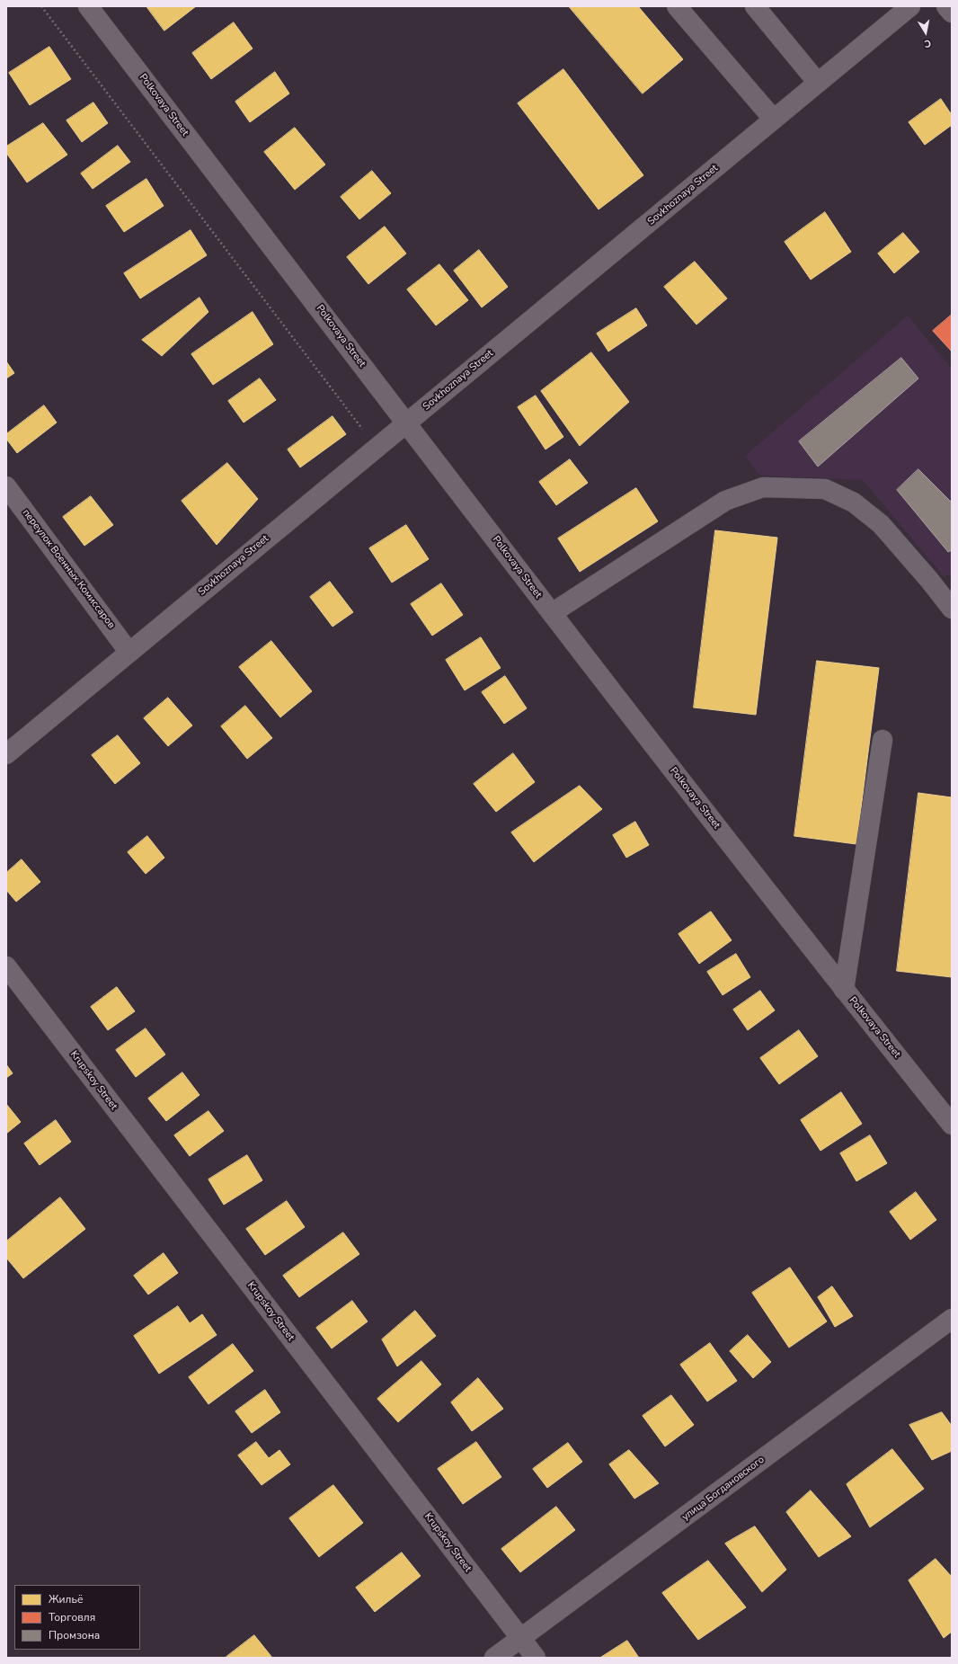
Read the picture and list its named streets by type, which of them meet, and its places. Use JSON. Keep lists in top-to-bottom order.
{
  "streets": {
    "street": [
      "Polkovaya Street",
      "Sovkhoznaya Street",
      "переулок Военных Комиссаров",
      "Krupskoy Street",
      "улица Богдановского"
    ]
  },
  "crossings": [
    ["Polkovaya Street", "Sovkhoznaya Street"],
    ["Sovkhoznaya Street", "переулок Военных Комиссаров"],
    ["Krupskoy Street", "улица Богдановского"]
  ],
  "legend": ["Жильё", "Торговля", "Промзона"],
  "north": "bottom"
}
